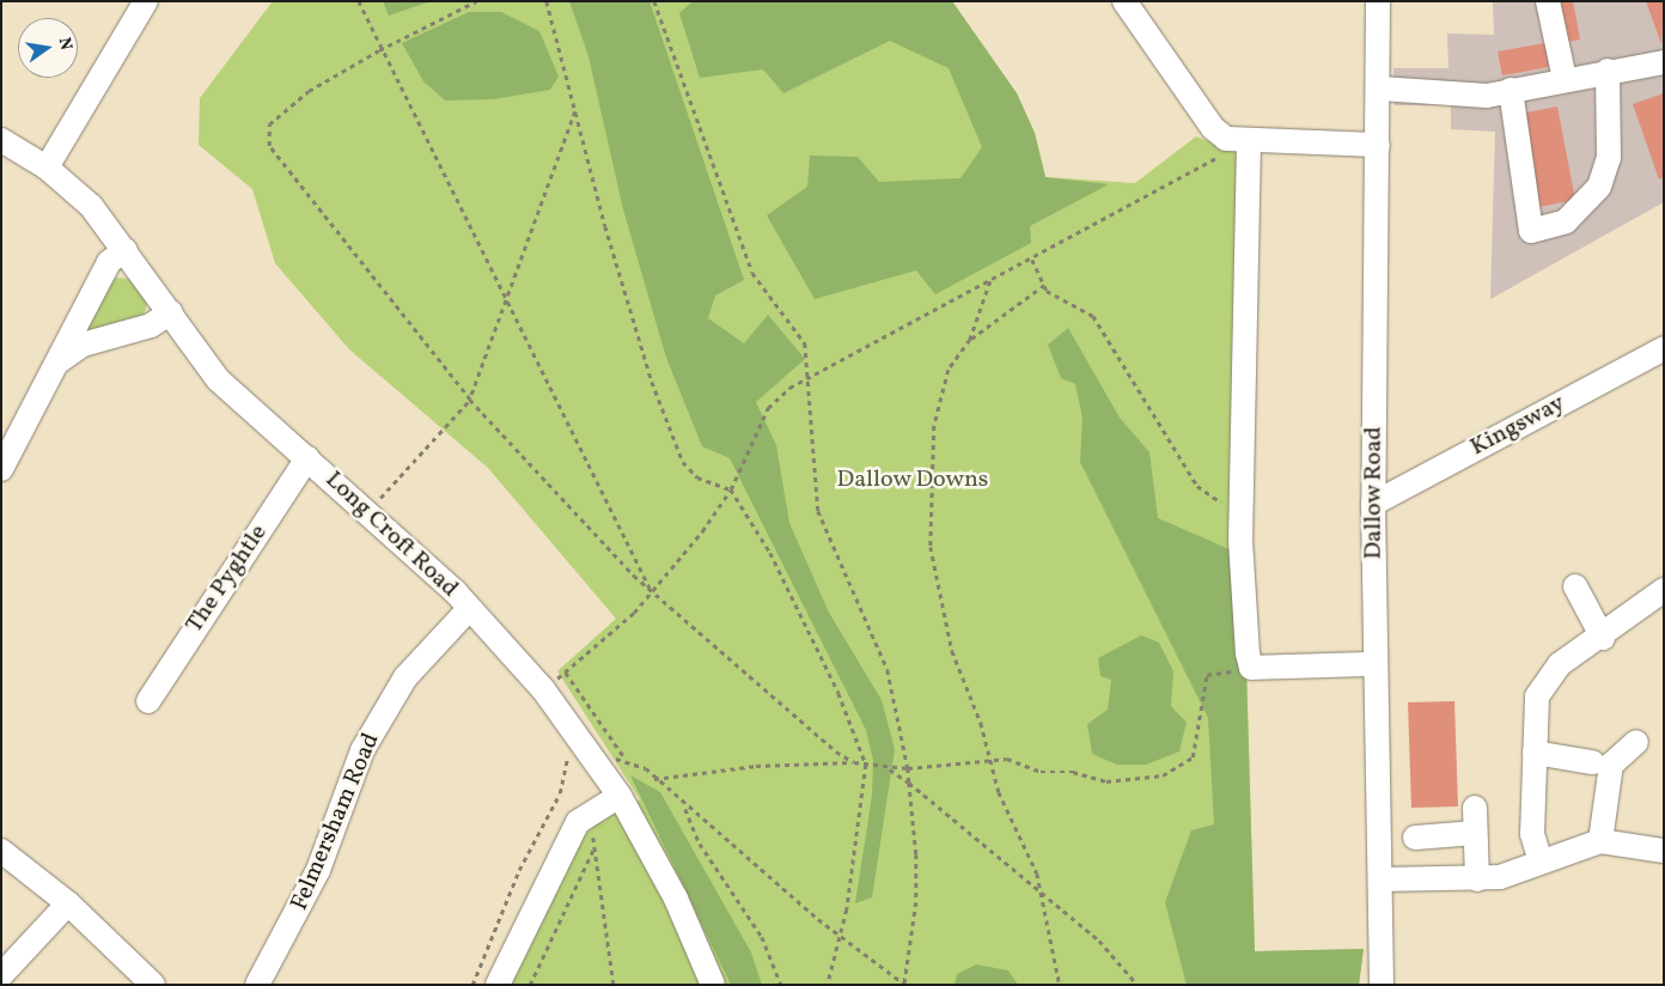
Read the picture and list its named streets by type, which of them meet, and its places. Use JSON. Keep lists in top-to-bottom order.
{
  "streets": {
    "street": [
      "Kingsway",
      "Dallow Road",
      "Long Croft Road",
      "The Pyghtle",
      "Felmersham Road"
    ]
  },
  "crossings": [
    ["Kingsway", "Dallow Road"],
    ["Long Croft Road", "The Pyghtle"],
    ["Long Croft Road", "Felmersham Road"]
  ],
  "parks": ["Dallow Downs"],
  "north": "right"
}
